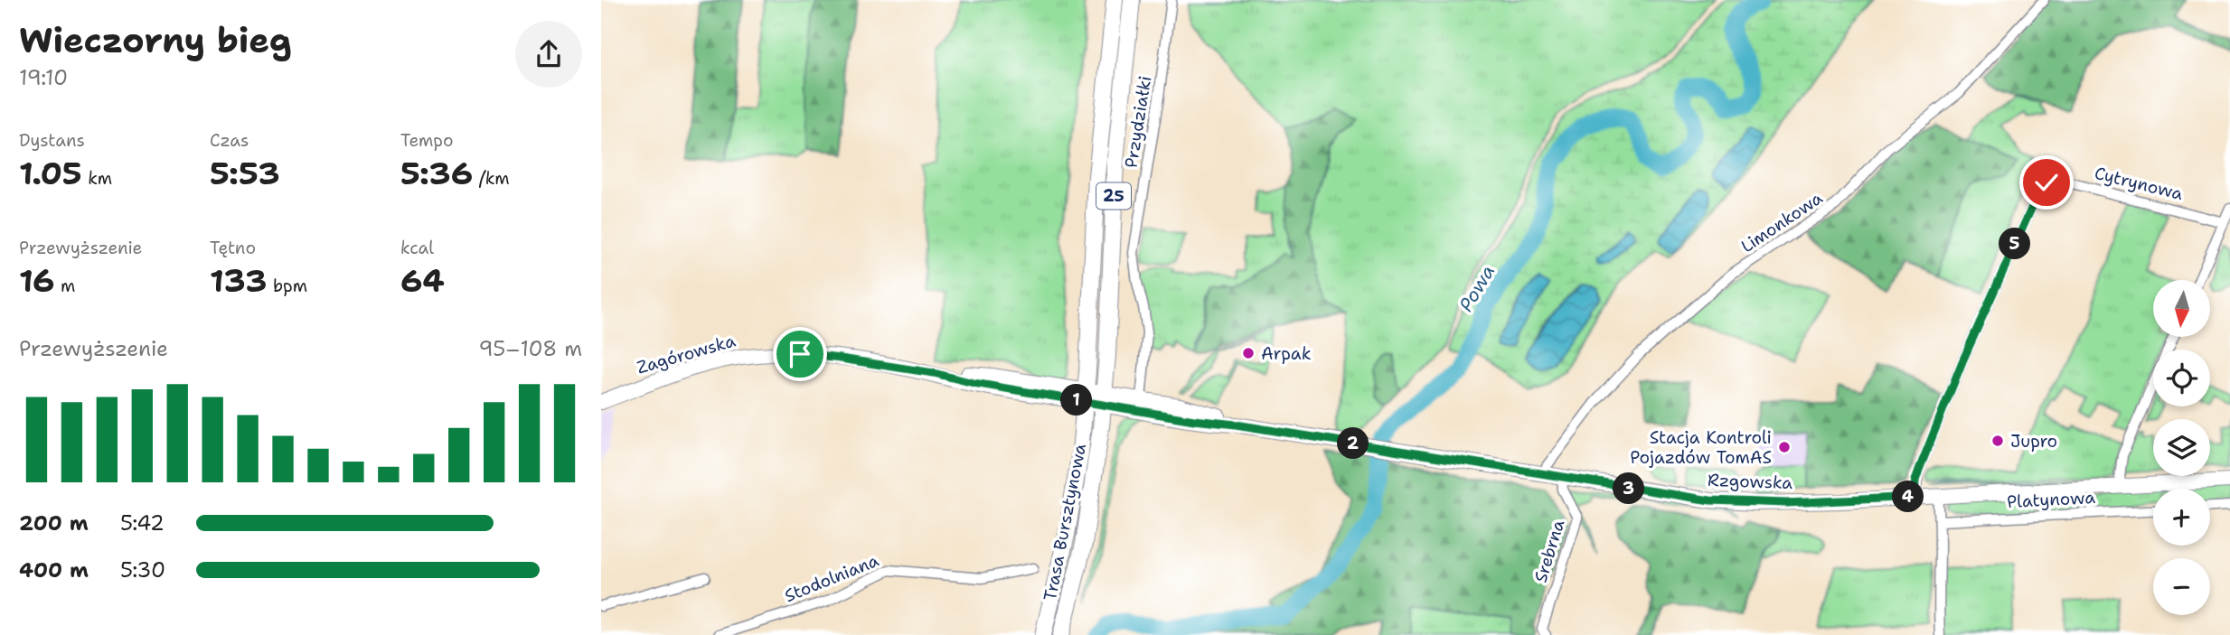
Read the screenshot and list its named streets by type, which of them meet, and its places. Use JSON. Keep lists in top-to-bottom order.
{
  "streets": {
    "main road": ["25", "Trasa Bursztynowa"],
    "street": [
      "Przydziałki",
      "Cytrynowa",
      "Limonkowa",
      "Zagórowska",
      "Rzgowska",
      "Platynowa",
      "Srebrna",
      "Stodolniana"
    ]
  },
  "crossings": [
    ["Przydziałki", "Zagórowska"],
    ["Cytrynowa", "Rzgowska"],
    ["Limonkowa", "Rzgowska"],
    ["Zagórowska", "Rzgowska"],
    ["Zagórowska", "Trasa Bursztynowa"],
    ["Rzgowska", "Srebrna"]
  ],
  "water": ["Powa"],
  "places": ["Arpak", "Jupro", "Stacja Kontroli Pojazdów TomAS"],
  "north": "bottom",
  "page": {
    "heading": ["Wieczorny bieg", "19:10"],
    "stats": [
      ["Dystans", "1.05 km"],
      ["Czas", "5:53"],
      ["Tempo", "5:36 /km"],
      ["Przewyższenie", "16 m"],
      ["Tętno", "133 bpm"],
      ["kcal", "64"]
    ],
    "pins": [
      "5",
      "1",
      "2",
      "3",
      "4"
    ],
    "map_buttons": ["+", "−"],
    "chart": ["Przewyższenie", "95–108 m"],
    "list": [
      {
        "name": "200 m",
        "note": "5:42"
      },
      {
        "name": "400 m",
        "note": "5:30"
      }
    ]
  }
}
